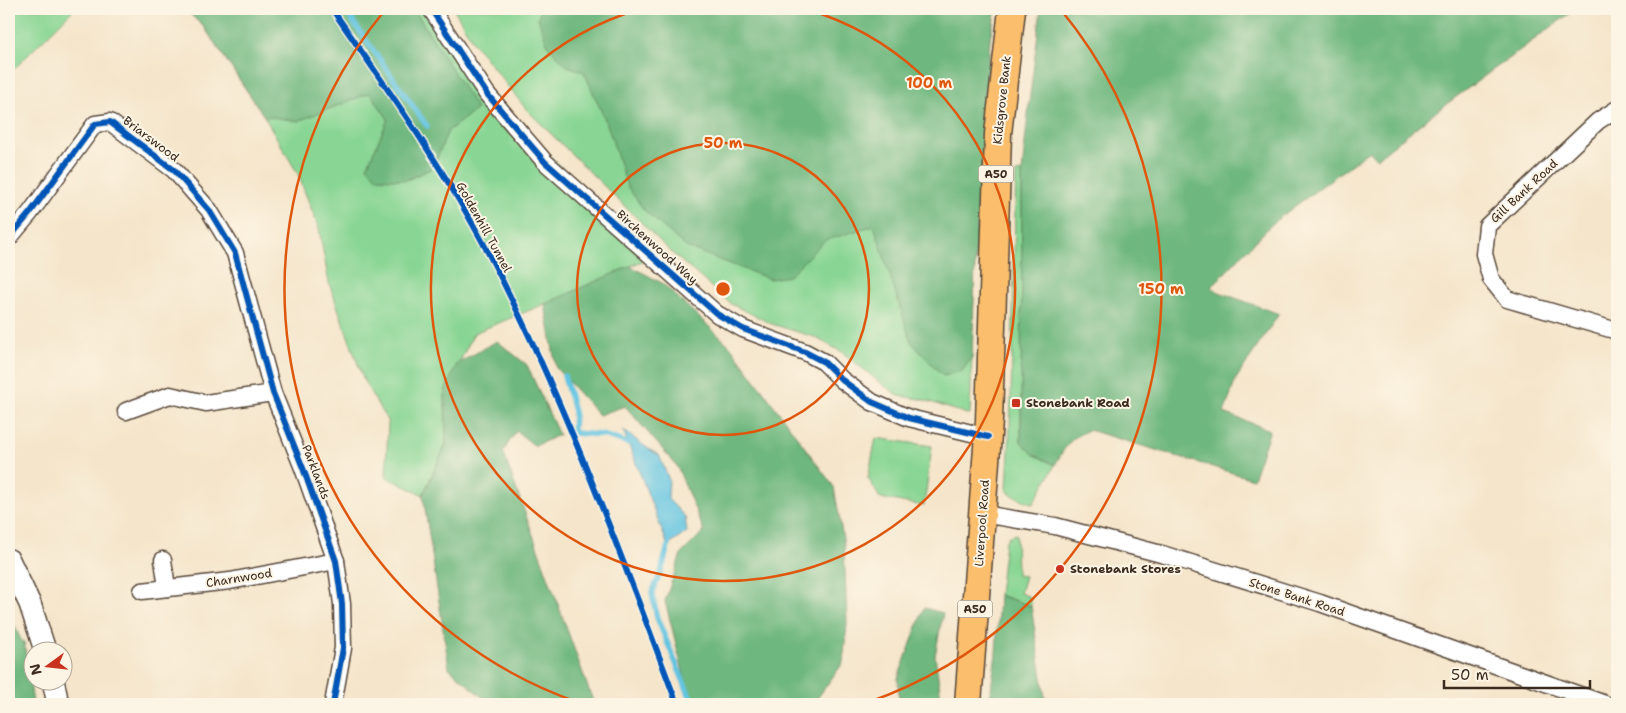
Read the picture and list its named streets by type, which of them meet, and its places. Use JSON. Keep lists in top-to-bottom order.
{
  "streets": {
    "main road": ["Kidsgrove Bank", "A50", "Liverpool Road"],
    "street": [
      "Briarswood",
      "Gill Bank Road",
      "Birchenwood Way",
      "Parklands",
      "Charnwood",
      "Stone Bank Road"
    ],
    "cycle path": ["Goldenhill Tunnel"]
  },
  "crossings": [
    ["Kidsgrove Bank", "Liverpool Road"],
    ["Briarswood", "Parklands"],
    ["Birchenwood Way", "Liverpool Road"],
    ["Parklands", "Charnwood"],
    ["Liverpool Road", "Stone Bank Road"]
  ],
  "places": {
    "transit": ["Stonebank Road"],
    "other": ["Stonebank Stores"]
  },
  "scale_bar": "50 m",
  "north": "left",
  "rings": ["100 m", "50 m", "150 m"]
}
